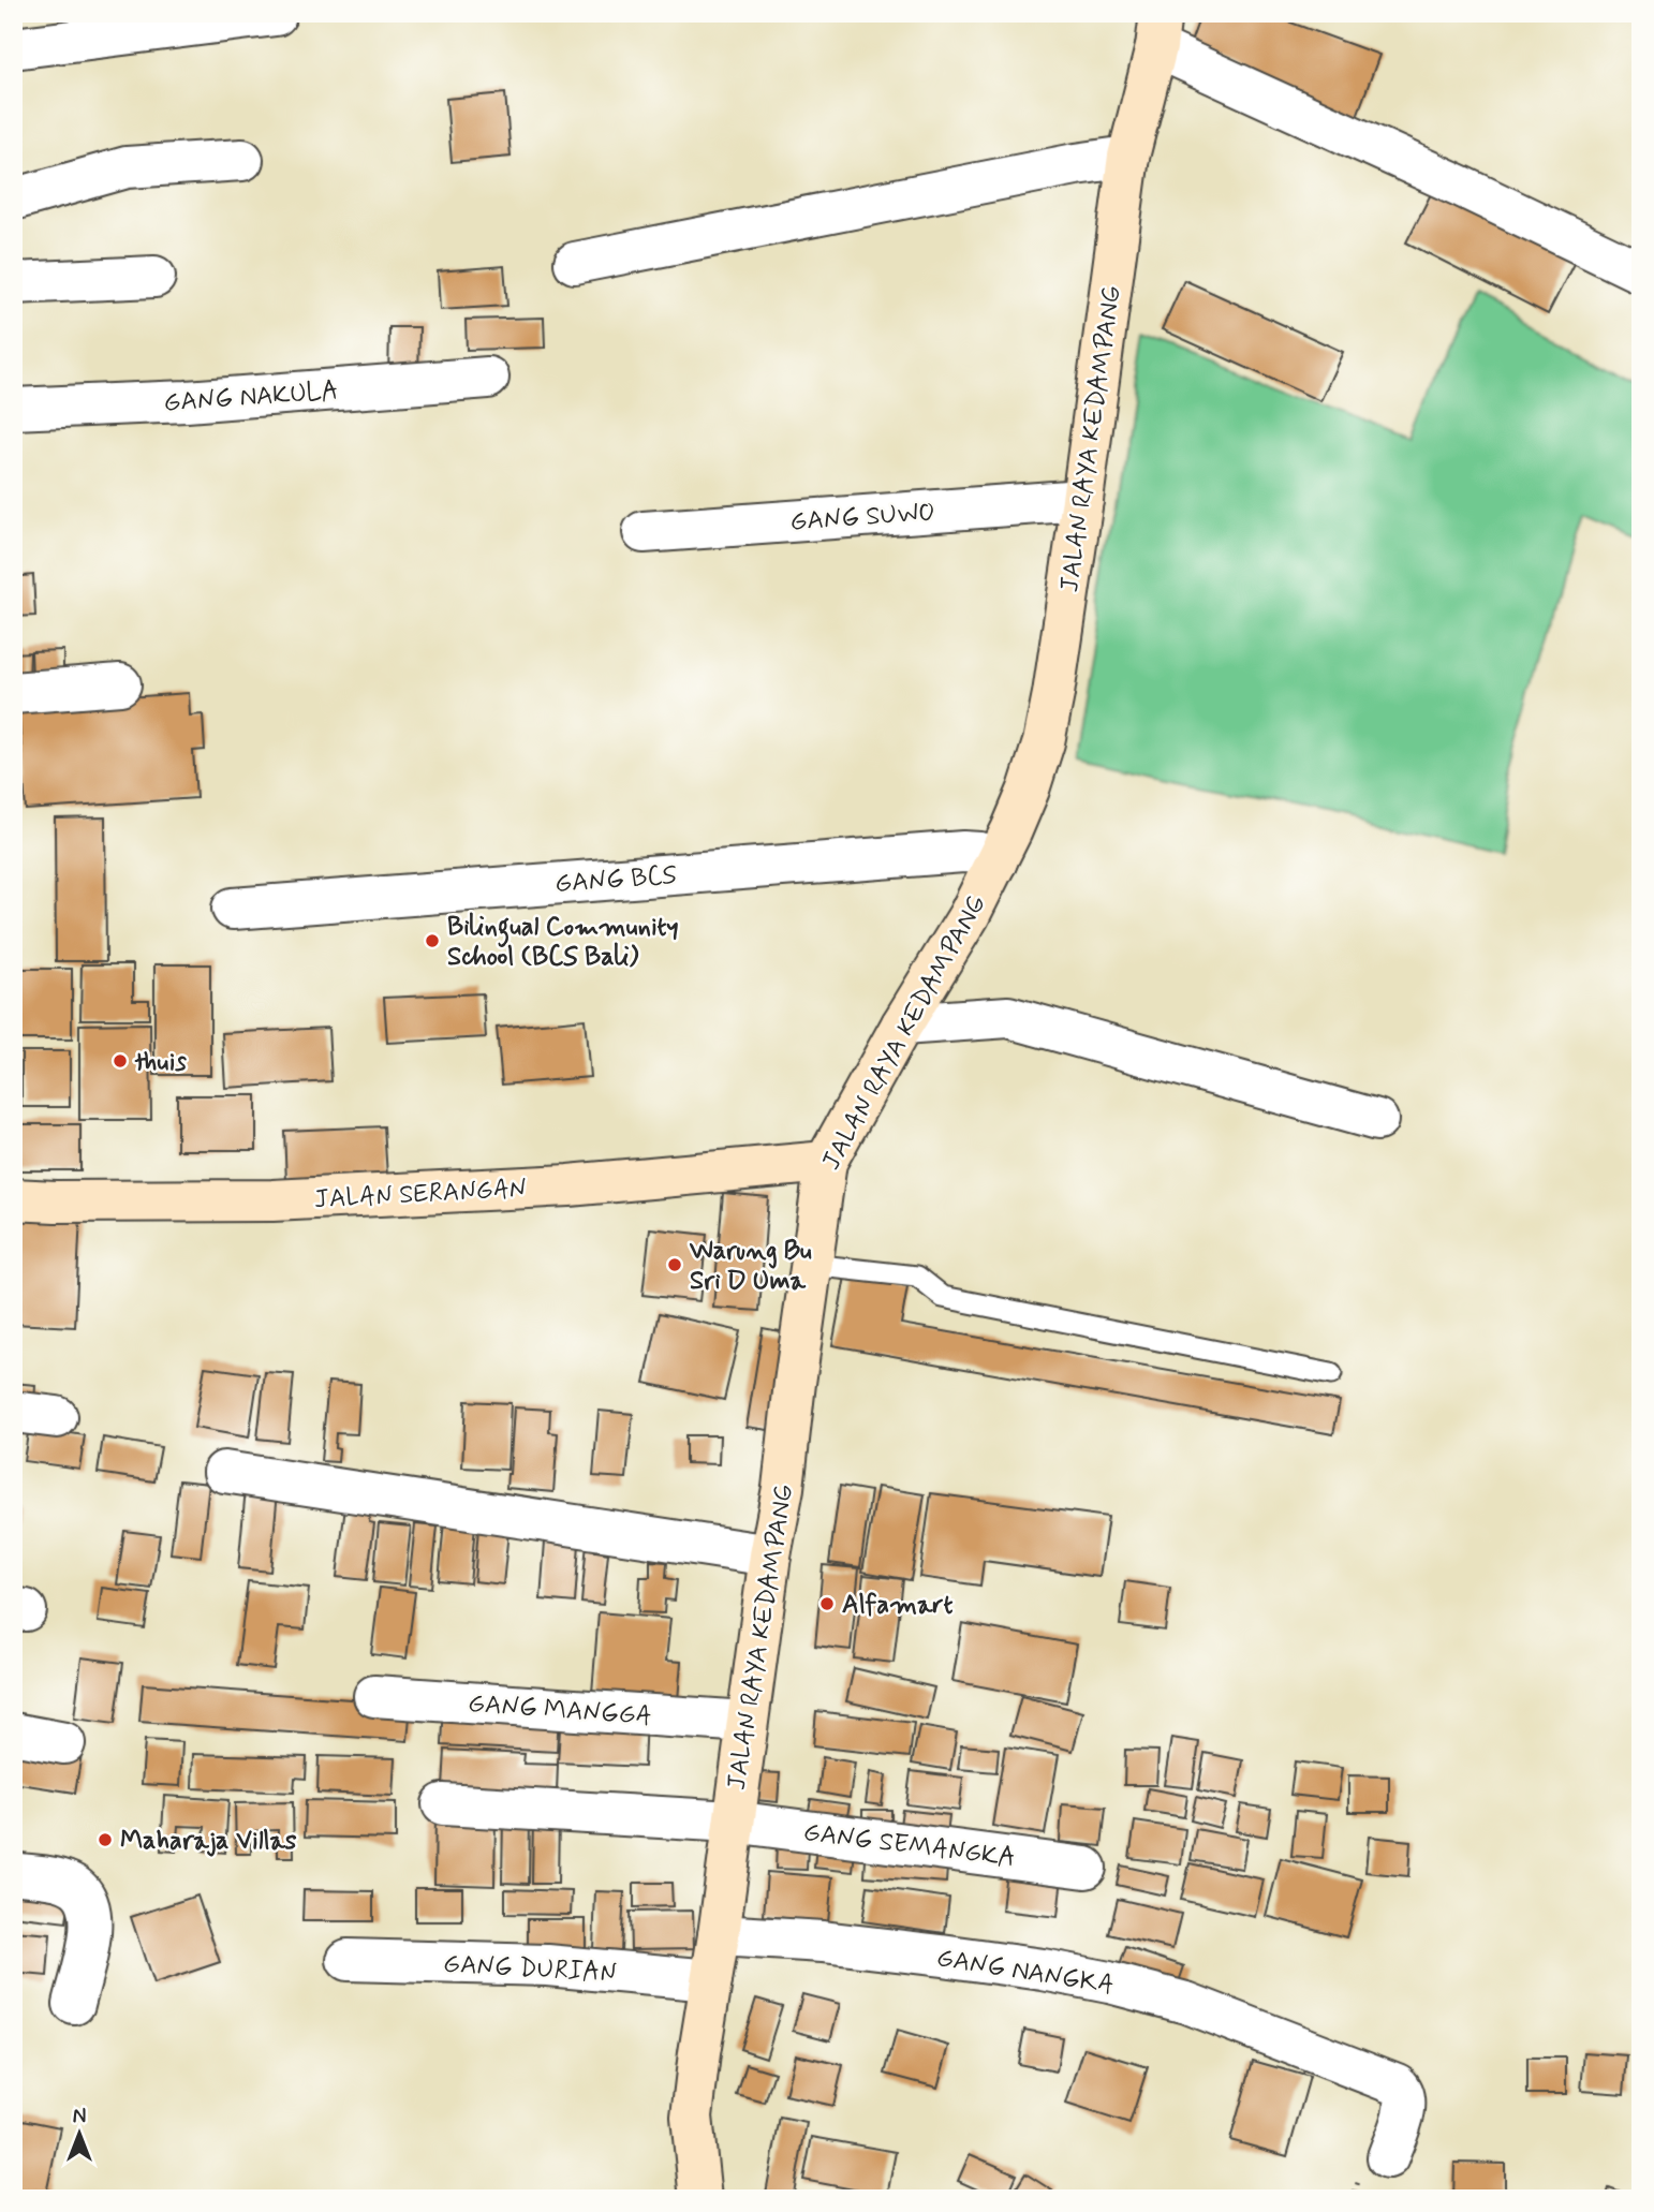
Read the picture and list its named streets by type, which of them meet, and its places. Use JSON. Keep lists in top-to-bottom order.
{
  "streets": {
    "street": [
      "GANG NAKULA",
      "JALAN RAYA KEDAMPANG",
      "GANG SUWO",
      "GANG BCS",
      "JALAN SERANGAN",
      "GANG MANGGA",
      "GANG SEMANGKA",
      "GANG DURIAN",
      "GANG NANGKA"
    ]
  },
  "crossings": [
    ["JALAN RAYA KEDAMPANG", "GANG SUWO"],
    ["JALAN RAYA KEDAMPANG", "GANG BCS"],
    ["JALAN RAYA KEDAMPANG", "JALAN SERANGAN"],
    ["JALAN RAYA KEDAMPANG", "GANG MANGGA"],
    ["JALAN RAYA KEDAMPANG", "GANG SEMANGKA"],
    ["JALAN RAYA KEDAMPANG", "GANG DURIAN"],
    ["JALAN RAYA KEDAMPANG", "GANG NANGKA"]
  ],
  "places": [
    "Bilingual Community School (BCS Bali)",
    "thuis",
    "Warung Bu Sri D Uma",
    "Alfamart",
    "Maharaja Villas"
  ],
  "north": "top"
}
